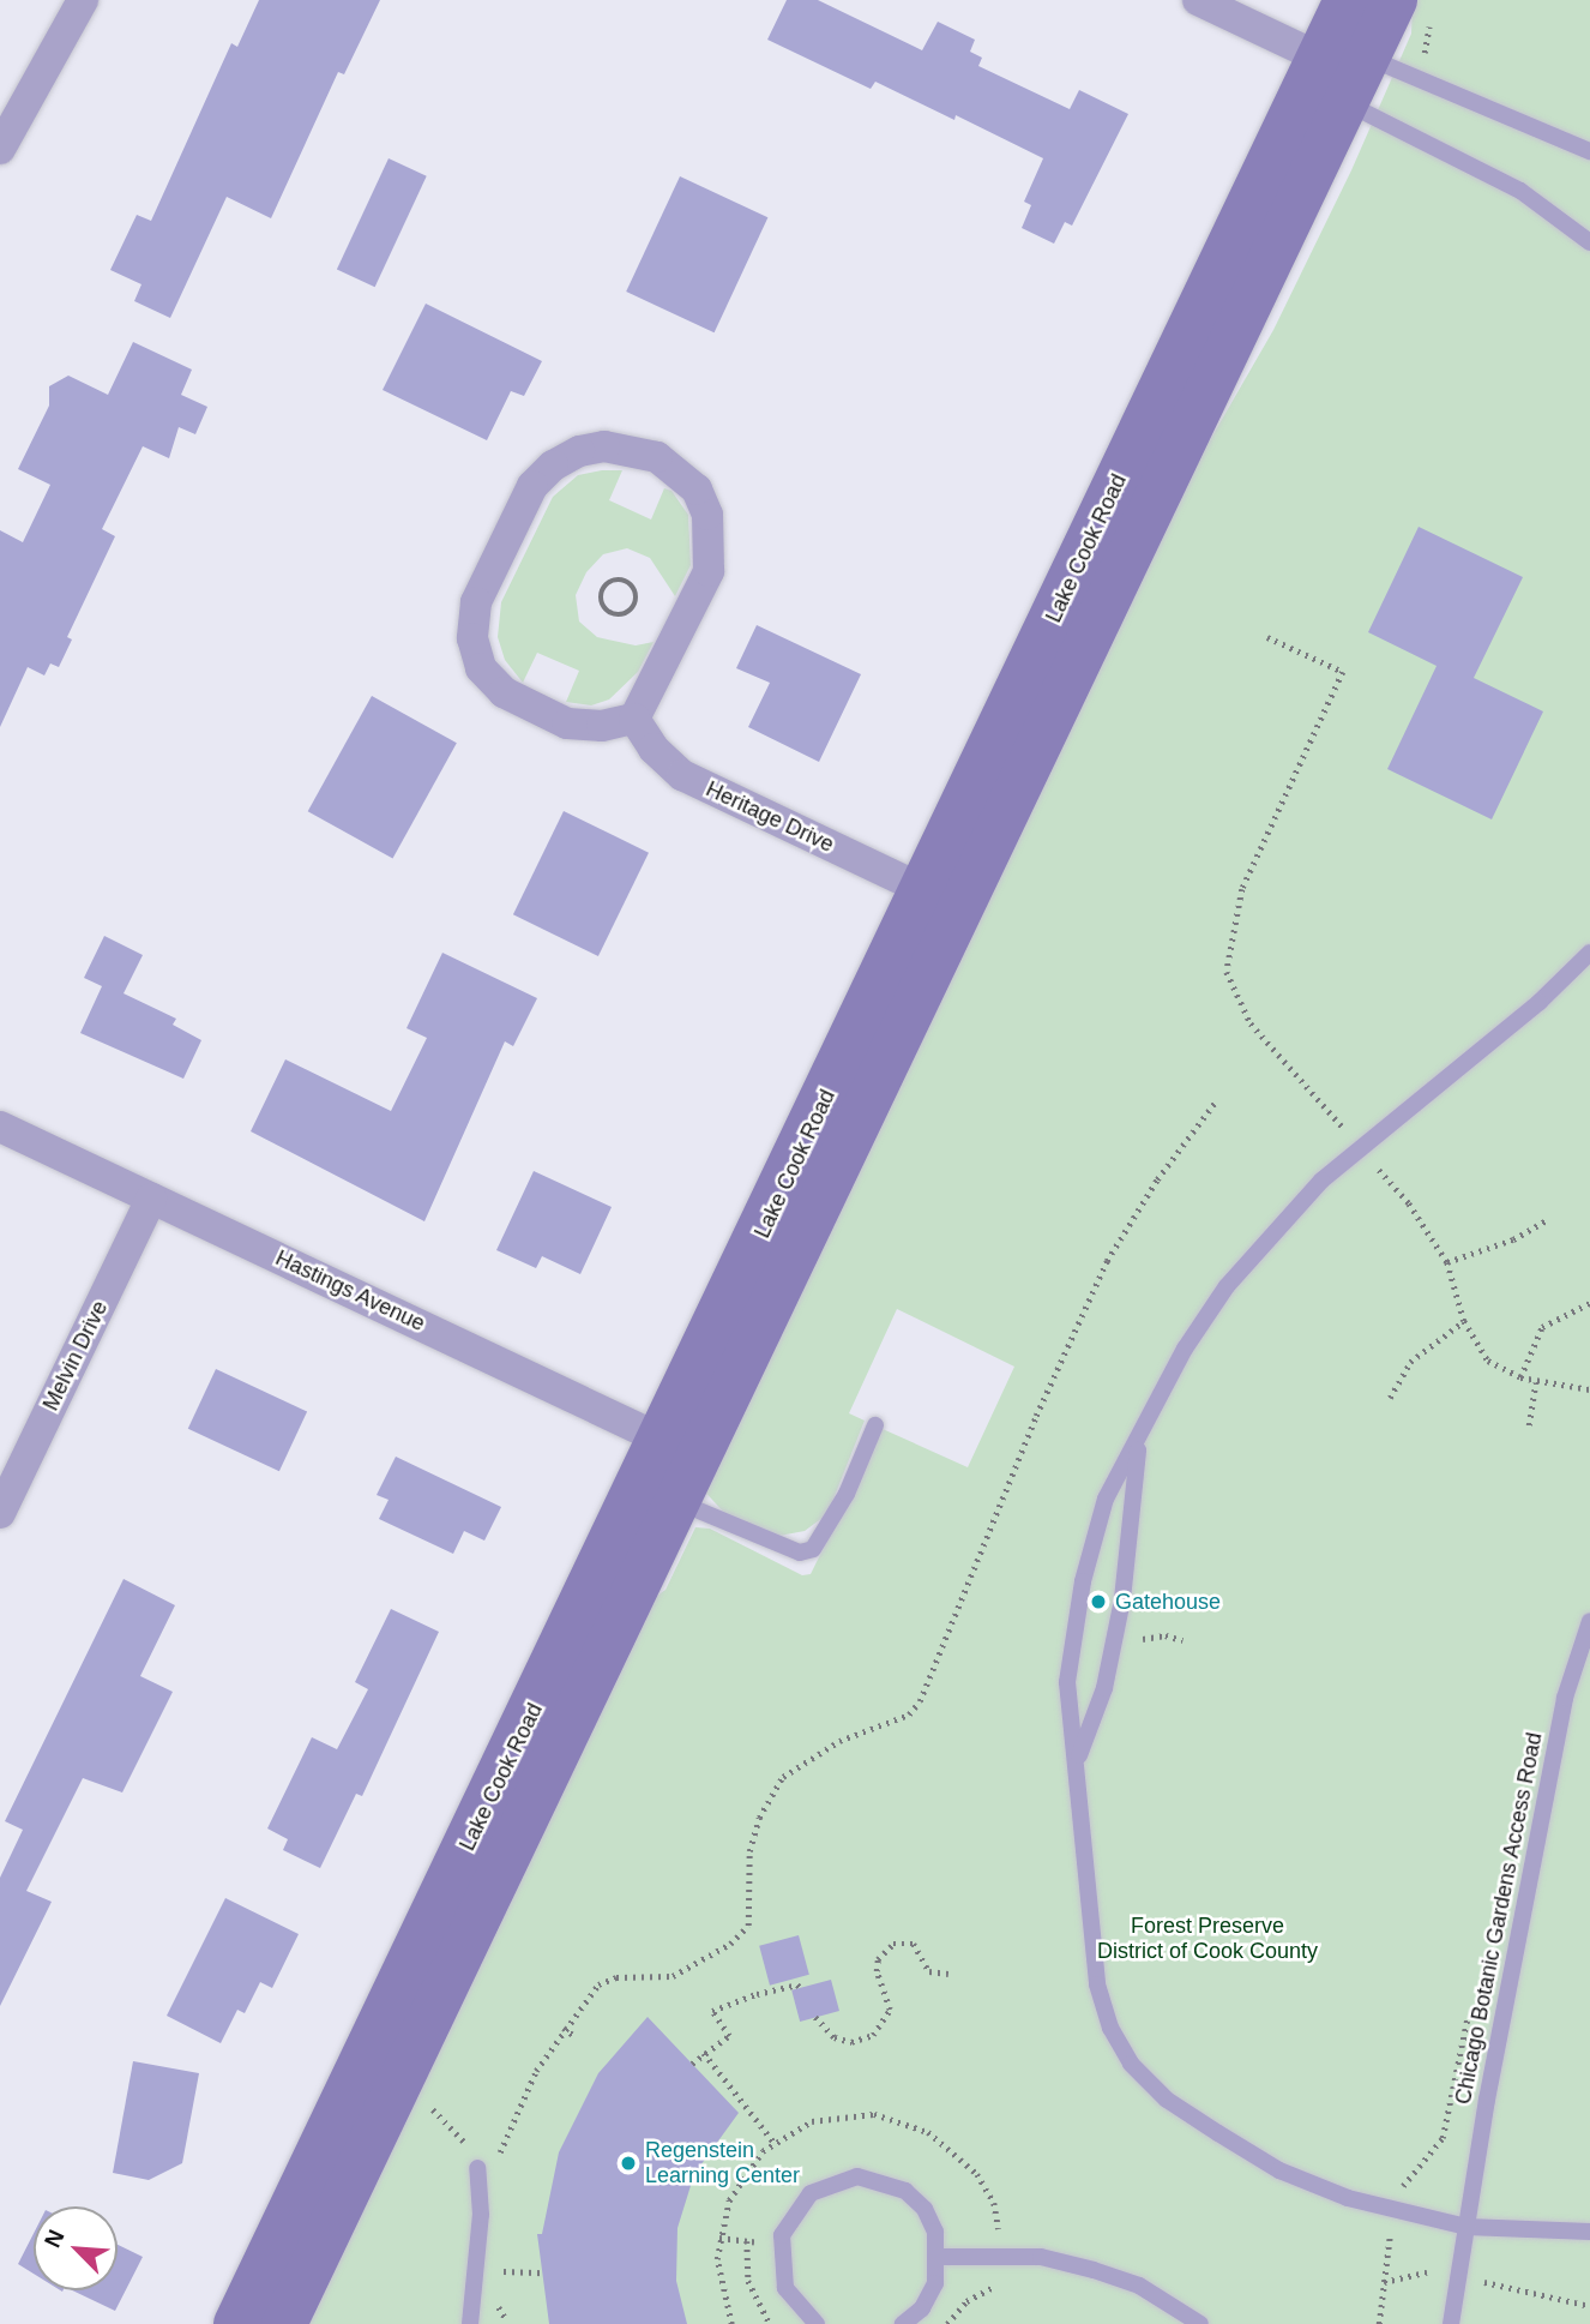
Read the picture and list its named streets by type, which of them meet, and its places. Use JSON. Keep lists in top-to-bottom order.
{
  "streets": {
    "main road": ["Lake Cook Road"],
    "street": ["Heritage Drive", "Hastings Avenue", "Melvin Drive"],
    "lane": ["Chicago Botanic Gardens Access Road"]
  },
  "crossings": [
    ["Lake Cook Road", "Heritage Drive"],
    ["Lake Cook Road", "Hastings Avenue"],
    ["Hastings Avenue", "Melvin Drive"]
  ],
  "parks": ["Forest Preserve District of Cook County"],
  "places": ["Gatehouse", "Regenstein Learning Center"],
  "north": "top left"
}
